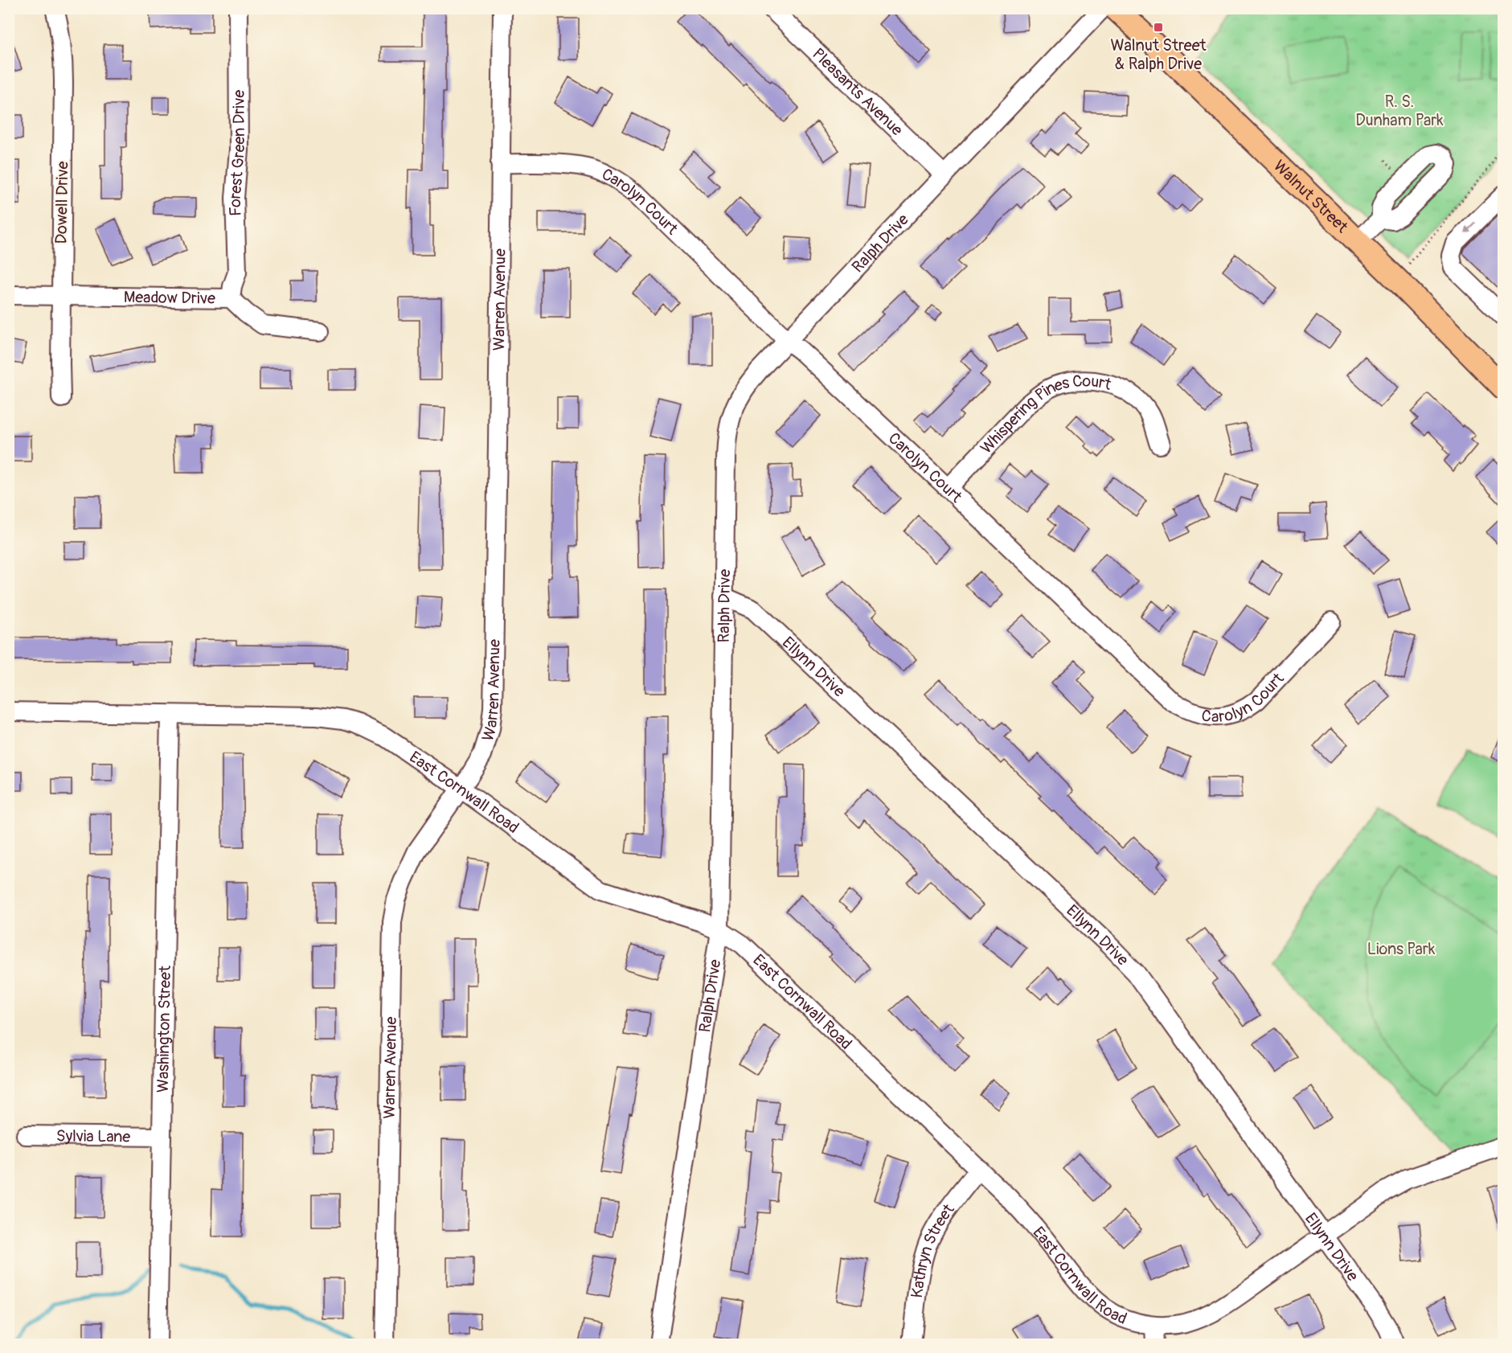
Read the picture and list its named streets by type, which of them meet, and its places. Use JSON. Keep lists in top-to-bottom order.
{
  "streets": {
    "main road": ["Walnut Street"],
    "street": [
      "Pleasants Avenue",
      "Forest Green Drive",
      "Dowell Drive",
      "Carolyn Court",
      "Ralph Drive",
      "Meadow Drive",
      "Warren Avenue",
      "Whispering Pines Court",
      "Ellynn Drive",
      "East Cornwall Road",
      "Washington Street",
      "Sylvia Lane",
      "Kathryn Street"
    ]
  },
  "crossings": [
    ["Pleasants Avenue", "Ralph Drive"],
    ["Forest Green Drive", "Meadow Drive"],
    ["Dowell Drive", "Meadow Drive"],
    ["Carolyn Court", "Ralph Drive"],
    ["Carolyn Court", "Warren Avenue"],
    ["Carolyn Court", "Whispering Pines Court"],
    ["Ralph Drive", "Ellynn Drive"],
    ["Ralph Drive", "East Cornwall Road"],
    ["Warren Avenue", "East Cornwall Road"],
    ["Ellynn Drive", "East Cornwall Road"],
    ["East Cornwall Road", "Washington Street"],
    ["East Cornwall Road", "Kathryn Street"],
    ["Washington Street", "Sylvia Lane"]
  ],
  "parks": ["R. S. Dunham Park", "Lions Park"],
  "places": {
    "transit": ["Walnut Street & Ralph Drive"]
  }
}
